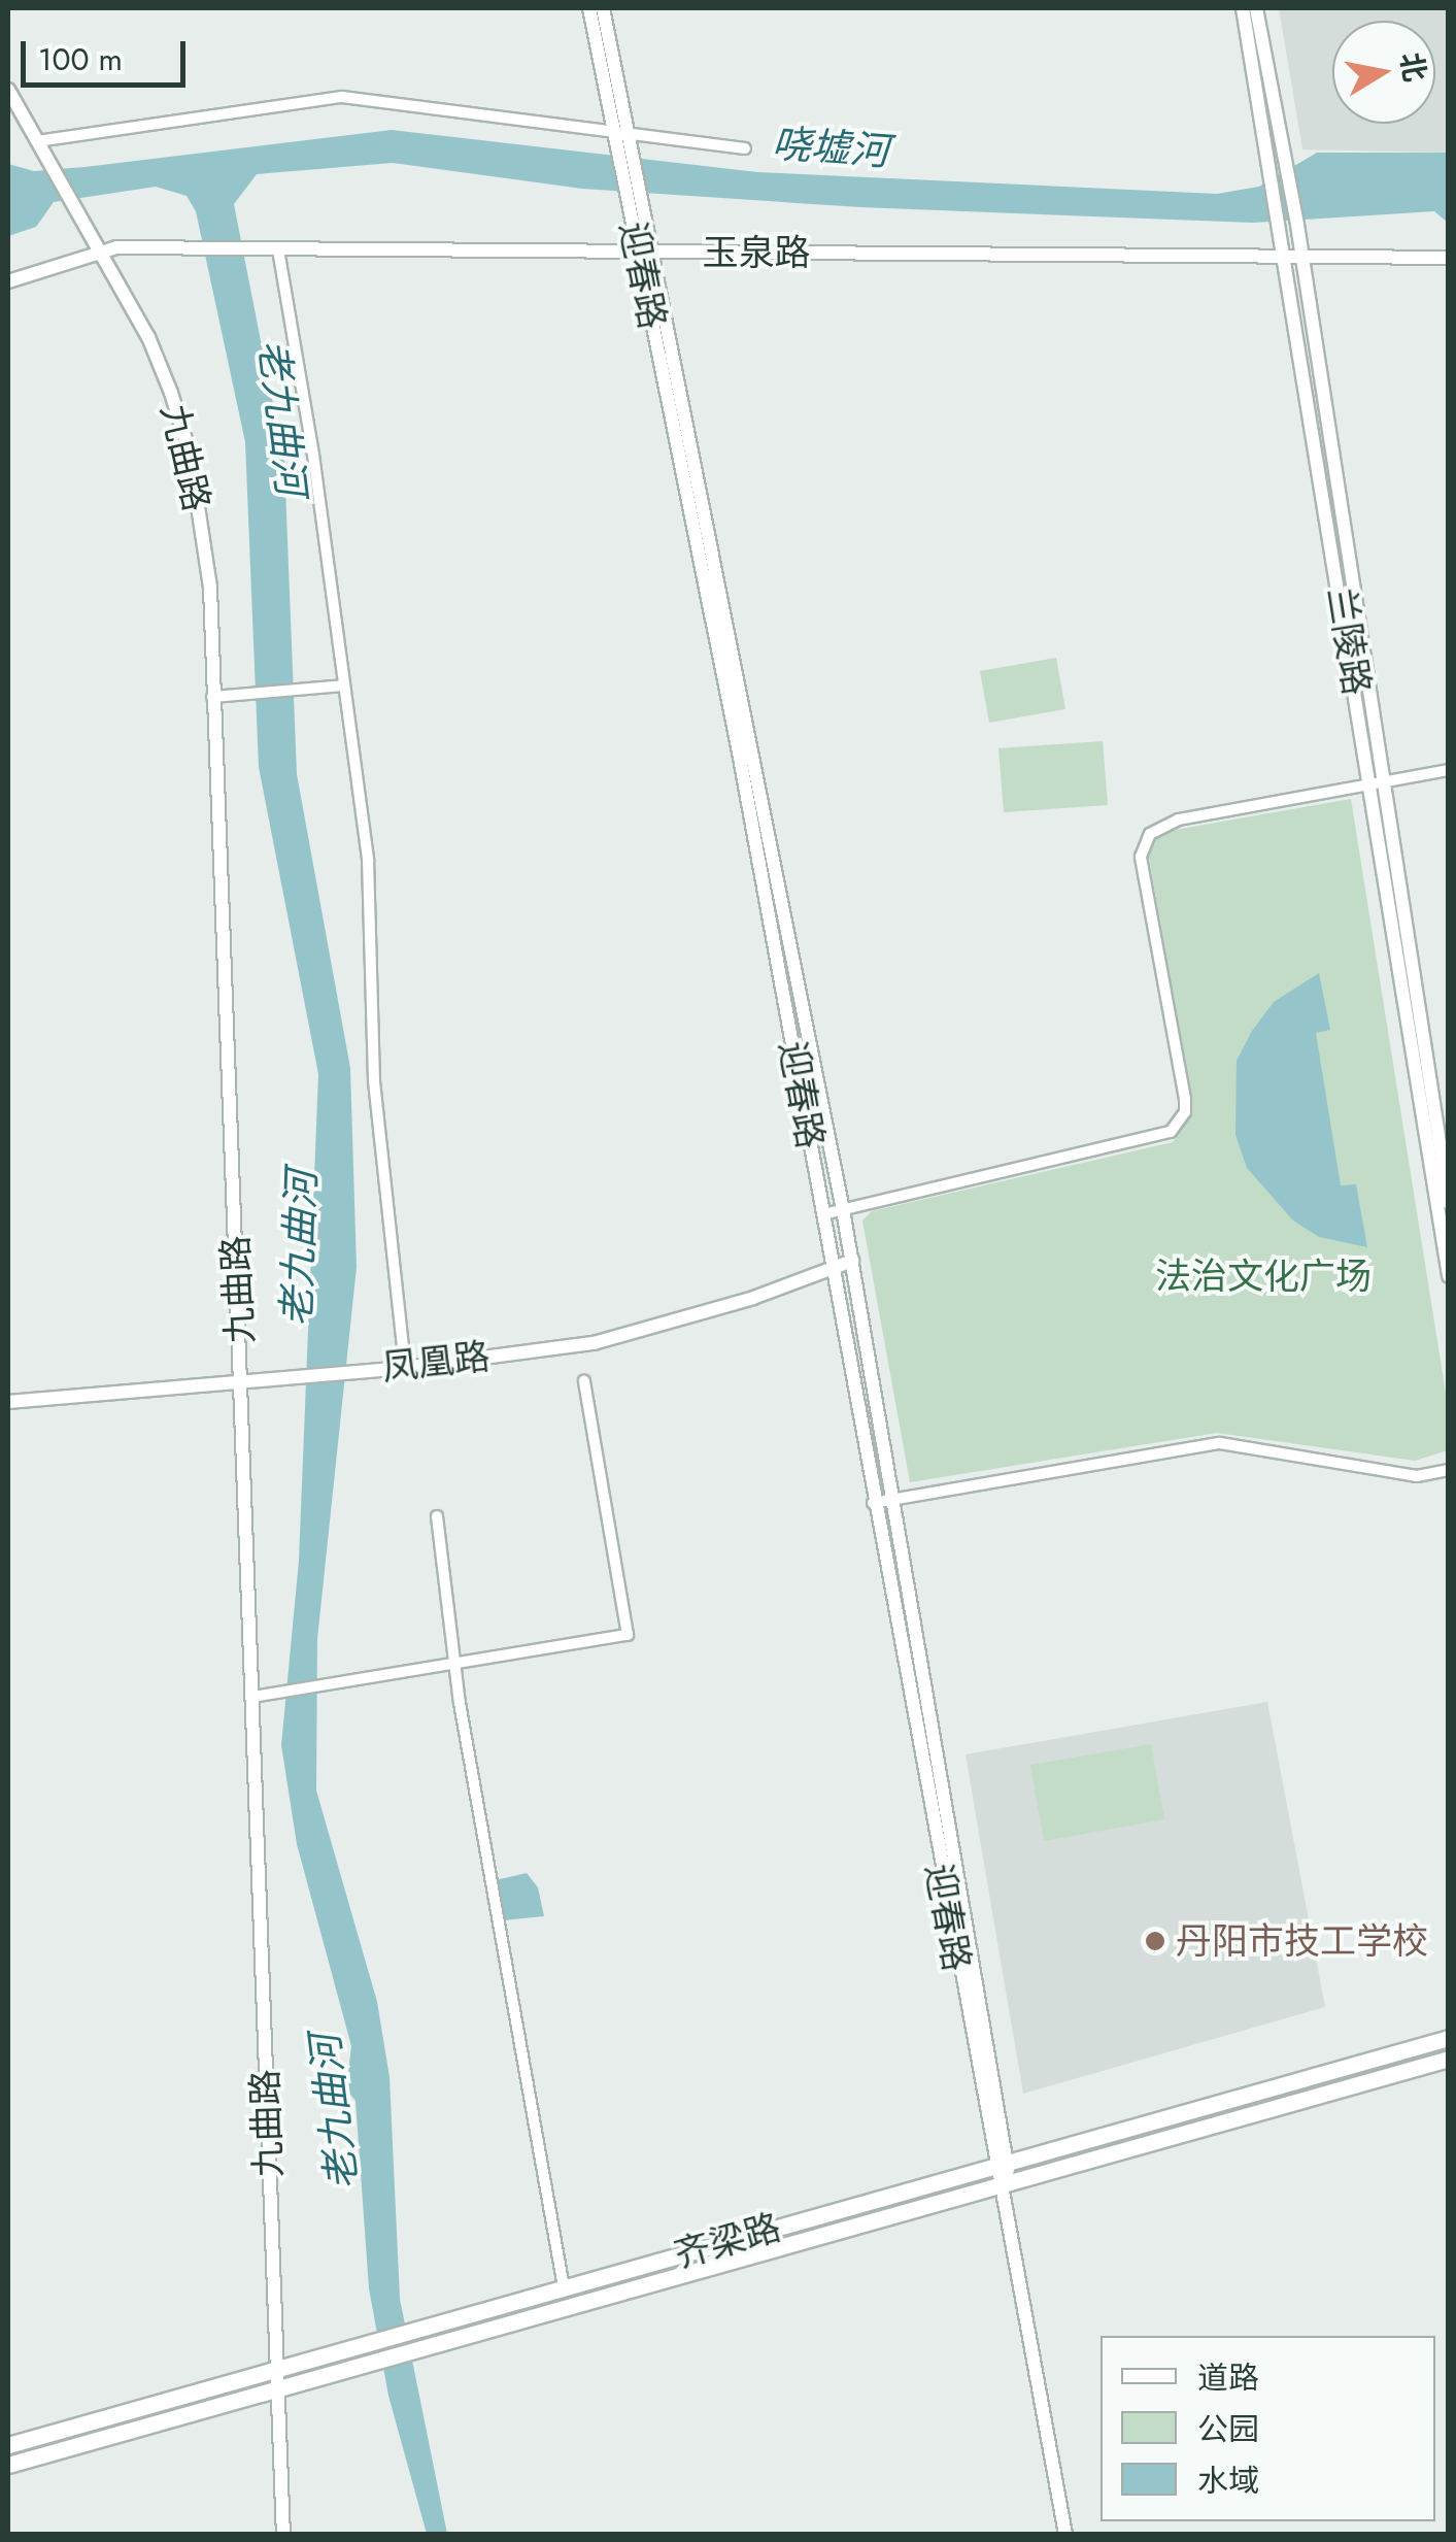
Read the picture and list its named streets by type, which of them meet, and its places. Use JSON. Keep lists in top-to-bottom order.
{
  "streets": {
    "main road": ["齐梁路"],
    "street": [
      "玉泉路",
      "迎春路",
      "九曲路",
      "兰陵路",
      "凤凰路"
    ]
  },
  "crossings": [
    ["玉泉路", "迎春路"],
    ["玉泉路", "九曲路"],
    ["玉泉路", "兰陵路"],
    ["迎春路", "凤凰路"],
    ["迎春路", "齐梁路"],
    ["九曲路", "凤凰路"],
    ["九曲路", "齐梁路"]
  ],
  "water": ["哓墟河", "老九曲河"],
  "parks": ["法治文化广场"],
  "places": ["丹阳市技工学校"],
  "legend": ["道路", "公园", "水域"],
  "scale_bar": "100 m",
  "north": "right"
}
